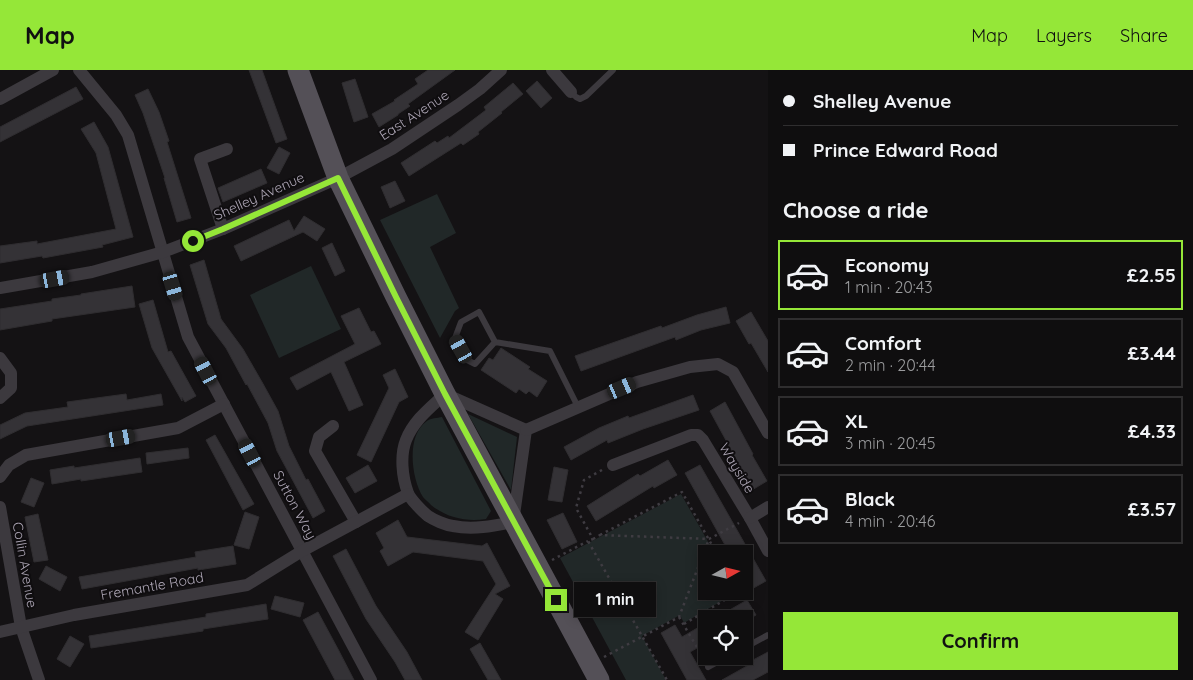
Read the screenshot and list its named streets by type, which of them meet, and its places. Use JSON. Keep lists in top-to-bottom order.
{
  "streets": {
    "street": [
      "East Avenue",
      "Shelley Avenue",
      "Wayside",
      "Sutton Way",
      "Collin Avenue",
      "Fremantle Road"
    ]
  },
  "crossings": [
    ["East Avenue", "Shelley Avenue"],
    ["Shelley Avenue", "Sutton Way"],
    ["Sutton Way", "Fremantle Road"],
    ["Collin Avenue", "Fremantle Road"]
  ],
  "north": "right",
  "page": {
    "header": "Map",
    "nav": ["Map", "Layers", "Share"],
    "banner": ["Shelley Avenue", "Prince Edward Road"],
    "heading": "Choose a ride",
    "list": [
      {
        "name": "Economy",
        "note": "1 min · 20:43",
        "value": "£2.55"
      },
      {
        "name": "Comfort",
        "note": "2 min · 20:44",
        "value": "£3.44"
      },
      {
        "name": "XL",
        "note": "3 min · 20:45",
        "value": "£4.33"
      },
      {
        "name": "Black",
        "note": "4 min · 20:46",
        "value": "£3.57"
      }
    ],
    "bubble": "1 min",
    "buttons": "Confirm"
  }
}
